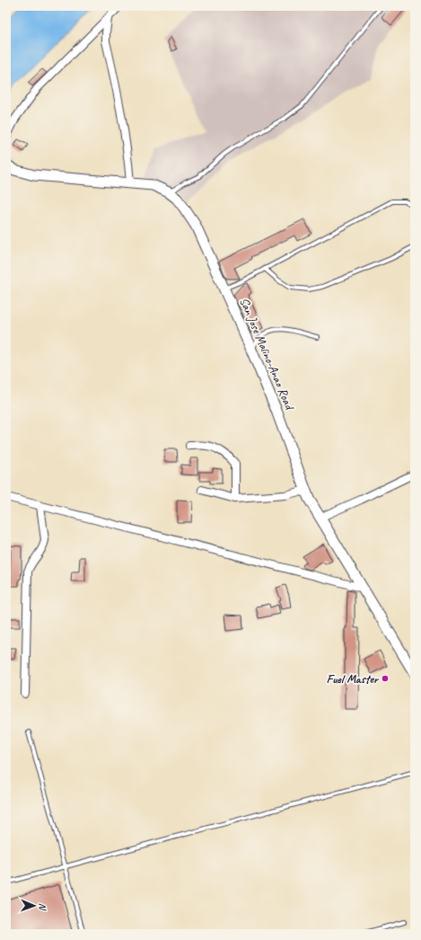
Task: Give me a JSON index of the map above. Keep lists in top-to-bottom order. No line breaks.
{"streets":{"main road":["San Jose Malino-Anao Road"]},"places":["Fuel Master"],"north":"right"}
